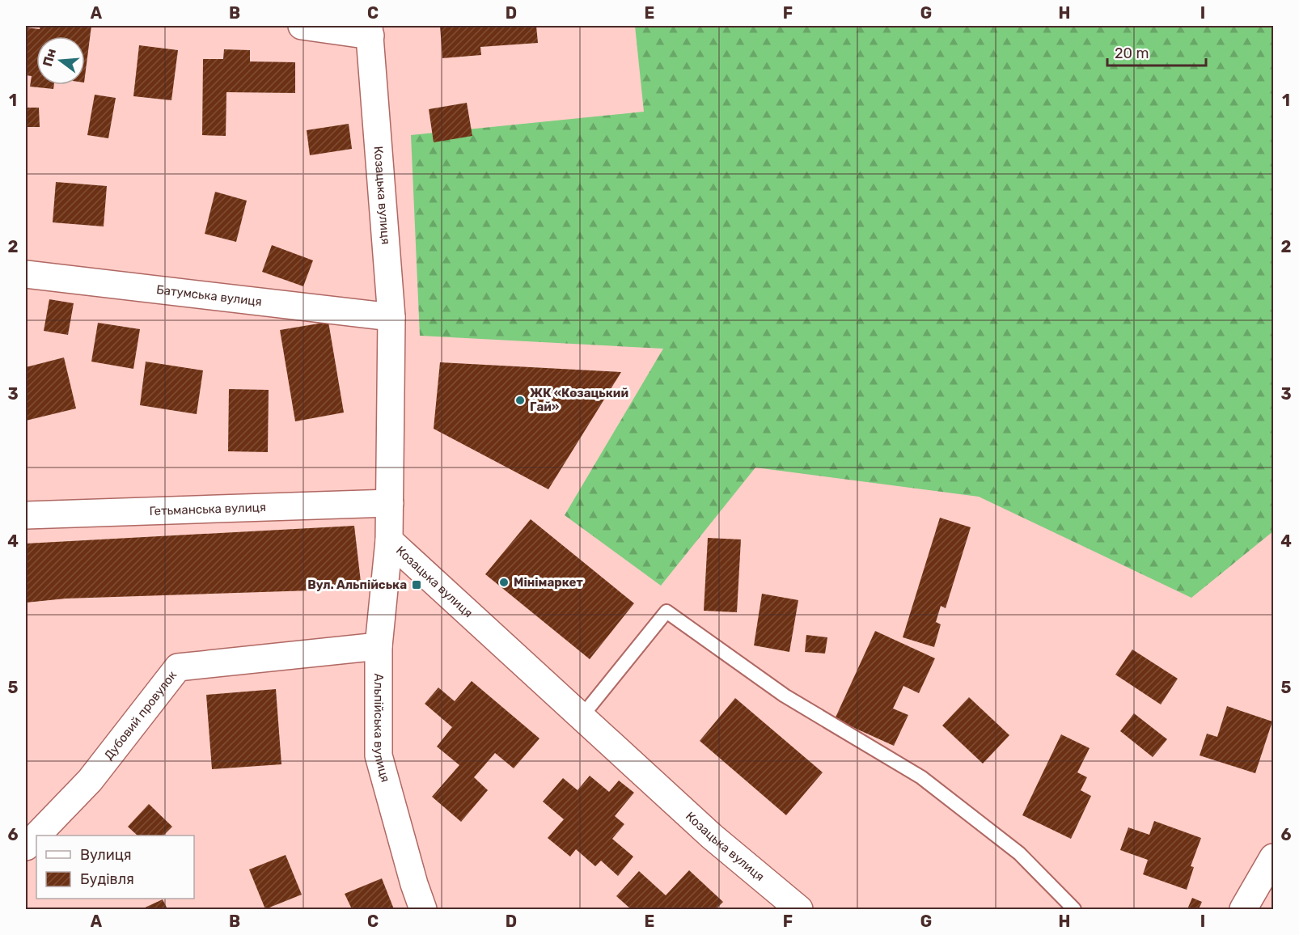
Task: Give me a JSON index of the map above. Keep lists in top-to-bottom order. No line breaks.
{"streets":{"street":["Козацька вулиця","Батумська вулиця","Гетьманська вулиця","Дубовий провулок","Альпійська вулиця"]},"crossings":[["Козацька вулиця","Батумська вулиця"],["Козацька вулиця","Гетьманська вулиця"],["Козацька вулиця","Альпійська вулиця"],["Дубовий провулок","Альпійська вулиця"]],"places":{"other":["ЖК «Козацький Гай»","Мінімаркет"],"transit":["Вул. Альпійська"]},"legend":["Вулиця","Будівля"],"scale_bar":"20 m","north":"left","grid":{"columns":["A","B","C","D","E","F","G","H","I"],"rows":["1","2","3","4","5","6"]}}
